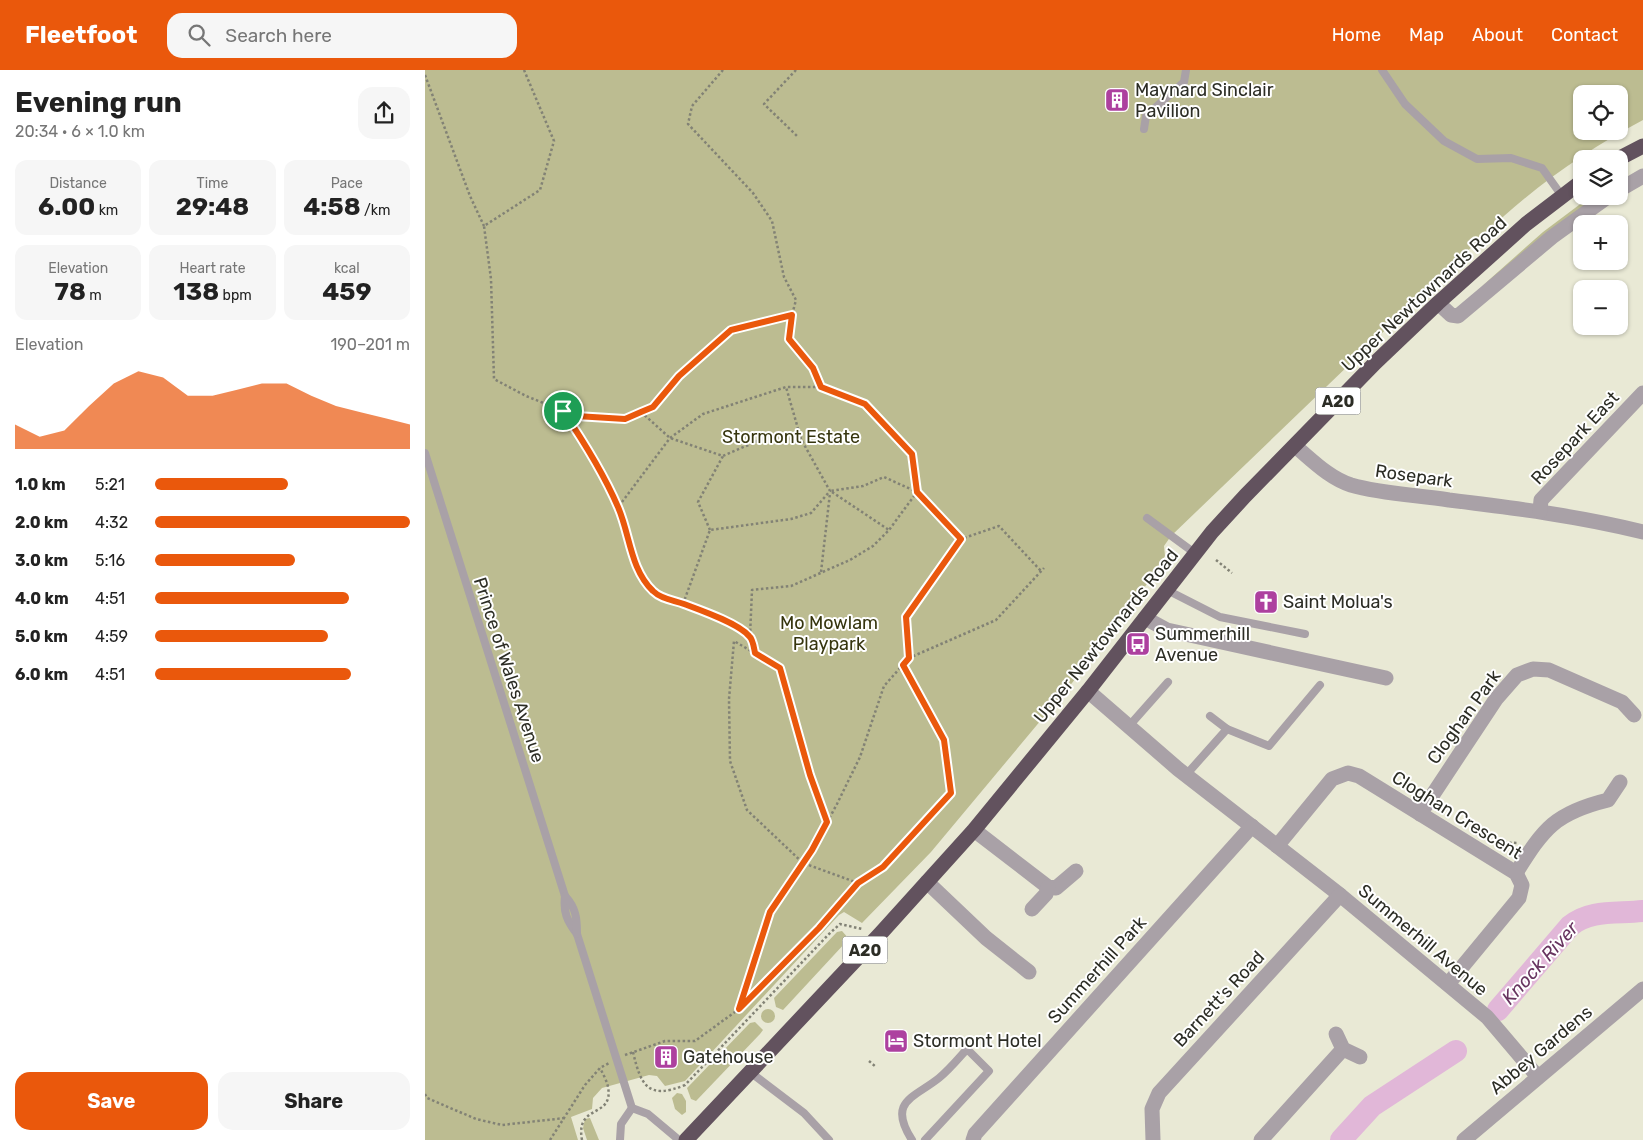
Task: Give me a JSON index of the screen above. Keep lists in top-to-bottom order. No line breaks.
{"streets":{"highway":["Upper Newtownards Road","A20"],"street":["Rosepark East","Rosepark","Cloghan Park","Cloghan Crescent","Summerhill Avenue","Summerhill Park","Barnett's Road","Abbey Gardens"],"lane":["Prince of Wales Avenue"]},"crossings":[["Upper Newtownards Road","Rosepark"],["Upper Newtownards Road","Summerhill Avenue"],["Rosepark East","Rosepark"],["Cloghan Park","Cloghan Crescent"],["Cloghan Crescent","Summerhill Avenue"],["Summerhill Avenue","Summerhill Park"],["Summerhill Avenue","Barnett's Road"],["Summerhill Avenue","Abbey Gardens"]],"water":["Knock River"],"parks":["Stormont Estate","Mo Mowlam Playpark"],"places":{"building":["Maynard Sinclair Pavilion","Gatehouse"],"church":["Saint Molua's"],"bus stop":["Summerhill Avenue"],"hotel":["Stormont Hotel"]},"page":{"header":"Fleetfoot","search":"Search here","nav":["Home","Map","About","Contact"],"heading":["Evening run","20:34 · 6 × 1.0 km"],"map_buttons":["+","−"],"stats":[["Distance","6.00 km"],["Time","29:48"],["Pace","4:58 /km"],["Elevation","78 m"],["Heart rate","138 bpm"],["kcal","459"]],"chart":["Elevation","190–201 m"],"list":[{"name":"1.0 km","note":"5:21"},{"name":"2.0 km","note":"4:32"},{"name":"3.0 km","note":"5:16"},{"name":"4.0 km","note":"4:51"},{"name":"5.0 km","note":"4:59"},{"name":"6.0 km","note":"4:51"}],"buttons":["Save","Share"]}}
